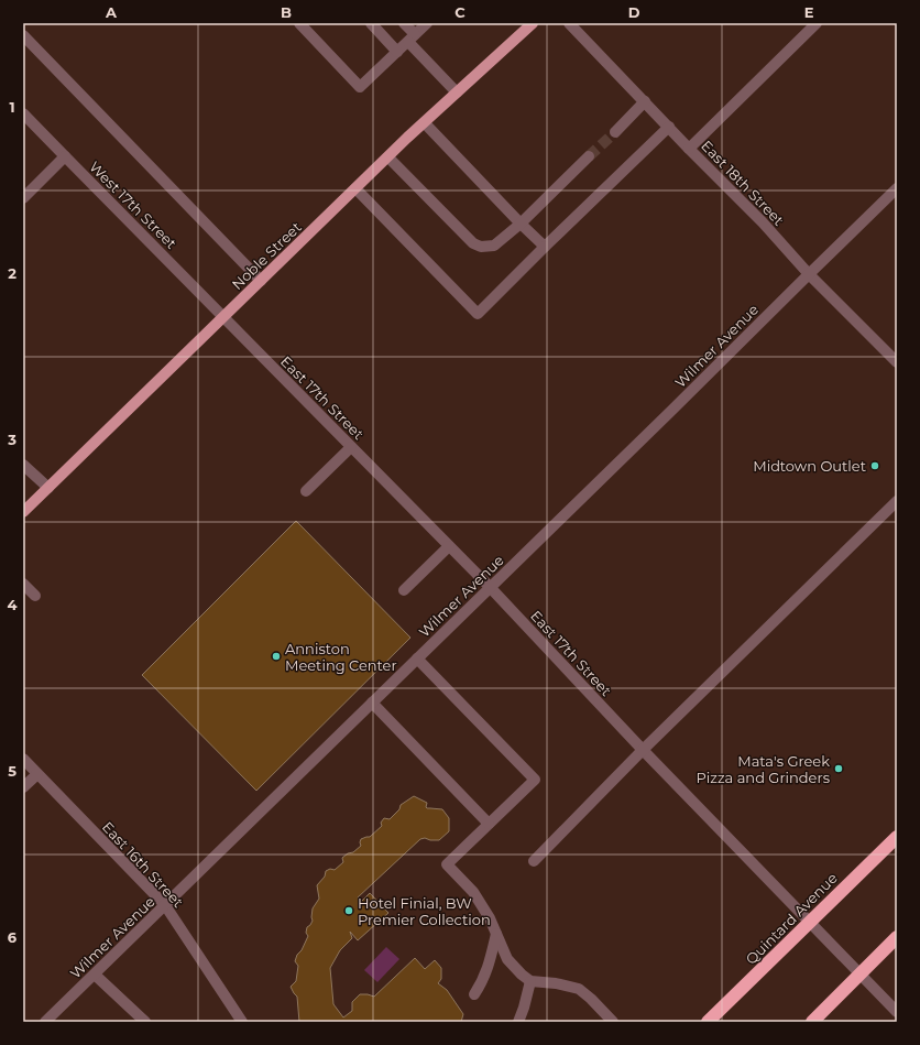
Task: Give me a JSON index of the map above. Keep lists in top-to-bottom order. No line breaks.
{"streets":{"highway":["Quintard Avenue"],"main road":["Noble Street"],"street":["East 18th Street","West 17th Street","Wilmer Avenue","East 17th Street","East 16th Street"]},"crossings":[["East 18th Street","Wilmer Avenue"],["West 17th Street","Noble Street"],["West 17th Street","East 17th Street"],["Noble Street","East 17th Street"],["Wilmer Avenue","East 17th Street"],["Wilmer Avenue","East 16th Street"],["East 17th Street","Quintard Avenue"]],"places":["Midtown Outlet","Anniston Meeting Center","Mata's Greek Pizza and Grinders","Hotel Finial, BW Premier Collection"],"grid":{"columns":["A","B","C","D","E"],"rows":["1","2","3","4","5","6"]}}
